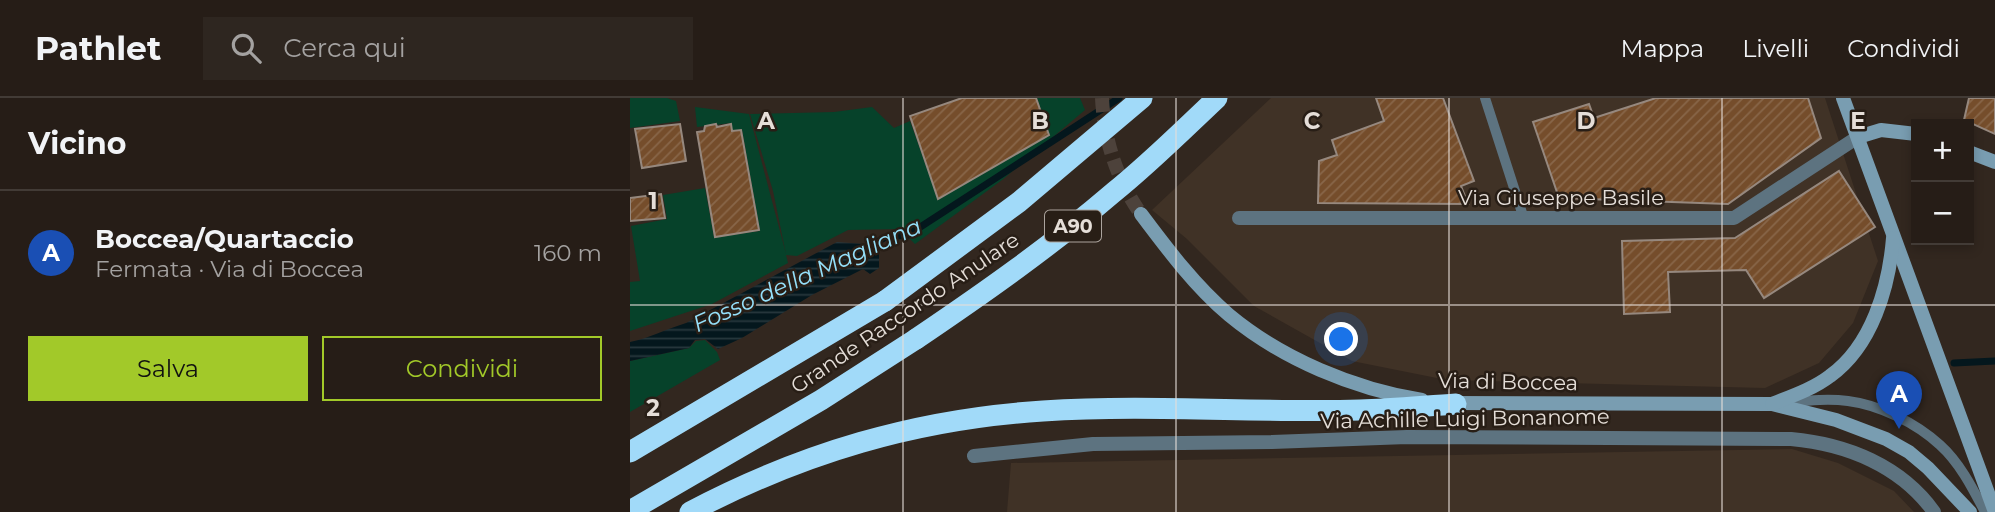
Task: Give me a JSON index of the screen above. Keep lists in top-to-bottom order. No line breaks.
{"streets":{"highway":["A90","Grande Raccordo Anulare"],"main road":["Via di Boccea"],"street":["Via Giuseppe Basile","Via Achille Luigi Bonanome"]},"crossings":[["Via Giuseppe Basile","Via di Boccea"]],"water":["Fosso della Magliana"],"page":{"header":"Pathlet","search":"Cerca qui","nav":["Mappa","Livelli","Condividi"],"heading":"Vicino","map_buttons":["+","−"],"list":[{"mark":"A","name":"Boccea/Quartaccio","note":"Fermata · Via di Boccea","value":"160 m"}],"buttons":["Salva","Condividi"],"pins":"A"},"grid":{"columns":["A","B","C","D","E"],"rows":["1","2"]}}
